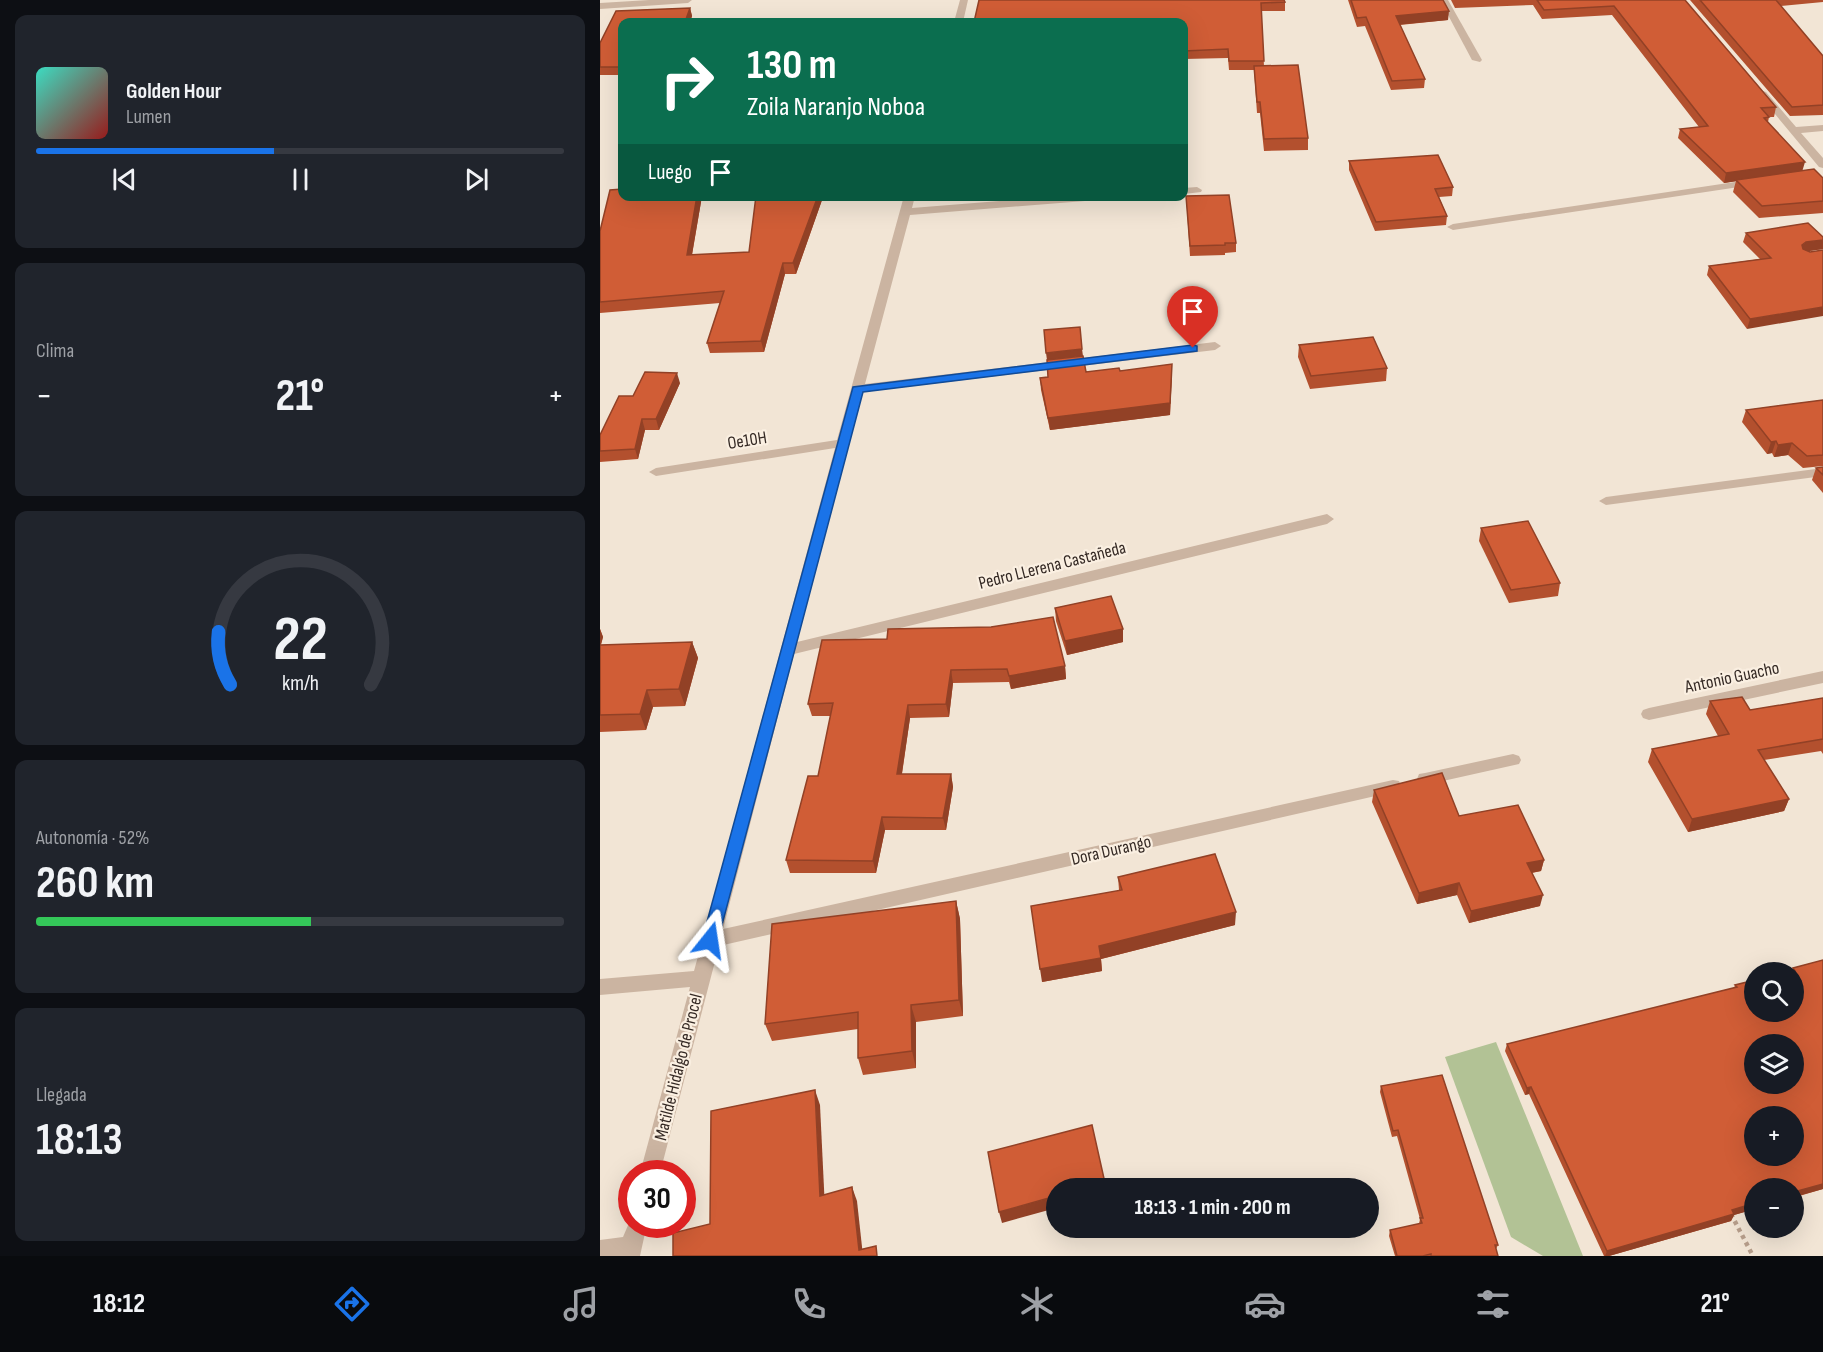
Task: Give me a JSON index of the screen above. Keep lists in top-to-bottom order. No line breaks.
{"streets":{"street":["Oe10H","Pedro LLerena Castañeda","Antonio Guacho","Dora Durango","Matilde Hidalgo de Procel"]},"crossings":[["Oe10H","Matilde Hidalgo de Procel"],["Pedro LLerena Castañeda","Matilde Hidalgo de Procel"],["Dora Durango","Matilde Hidalgo de Procel"]],"page":{"turn":["130 m","Zoila Naranjo Noboa"],"song":["Golden Hour","Lumen"],"then":"Luego","tile":["Clima",["Autonomía · 52%","260 km"],["Llegada","18:13"]],"heat":["−","21°","+"],"map_buttons":["+","−"],"limit":"30","trip":"18:13 · 1 min · 200 m","tabs":["18:12","21°"],"gauge":["22","km/h"]}}
